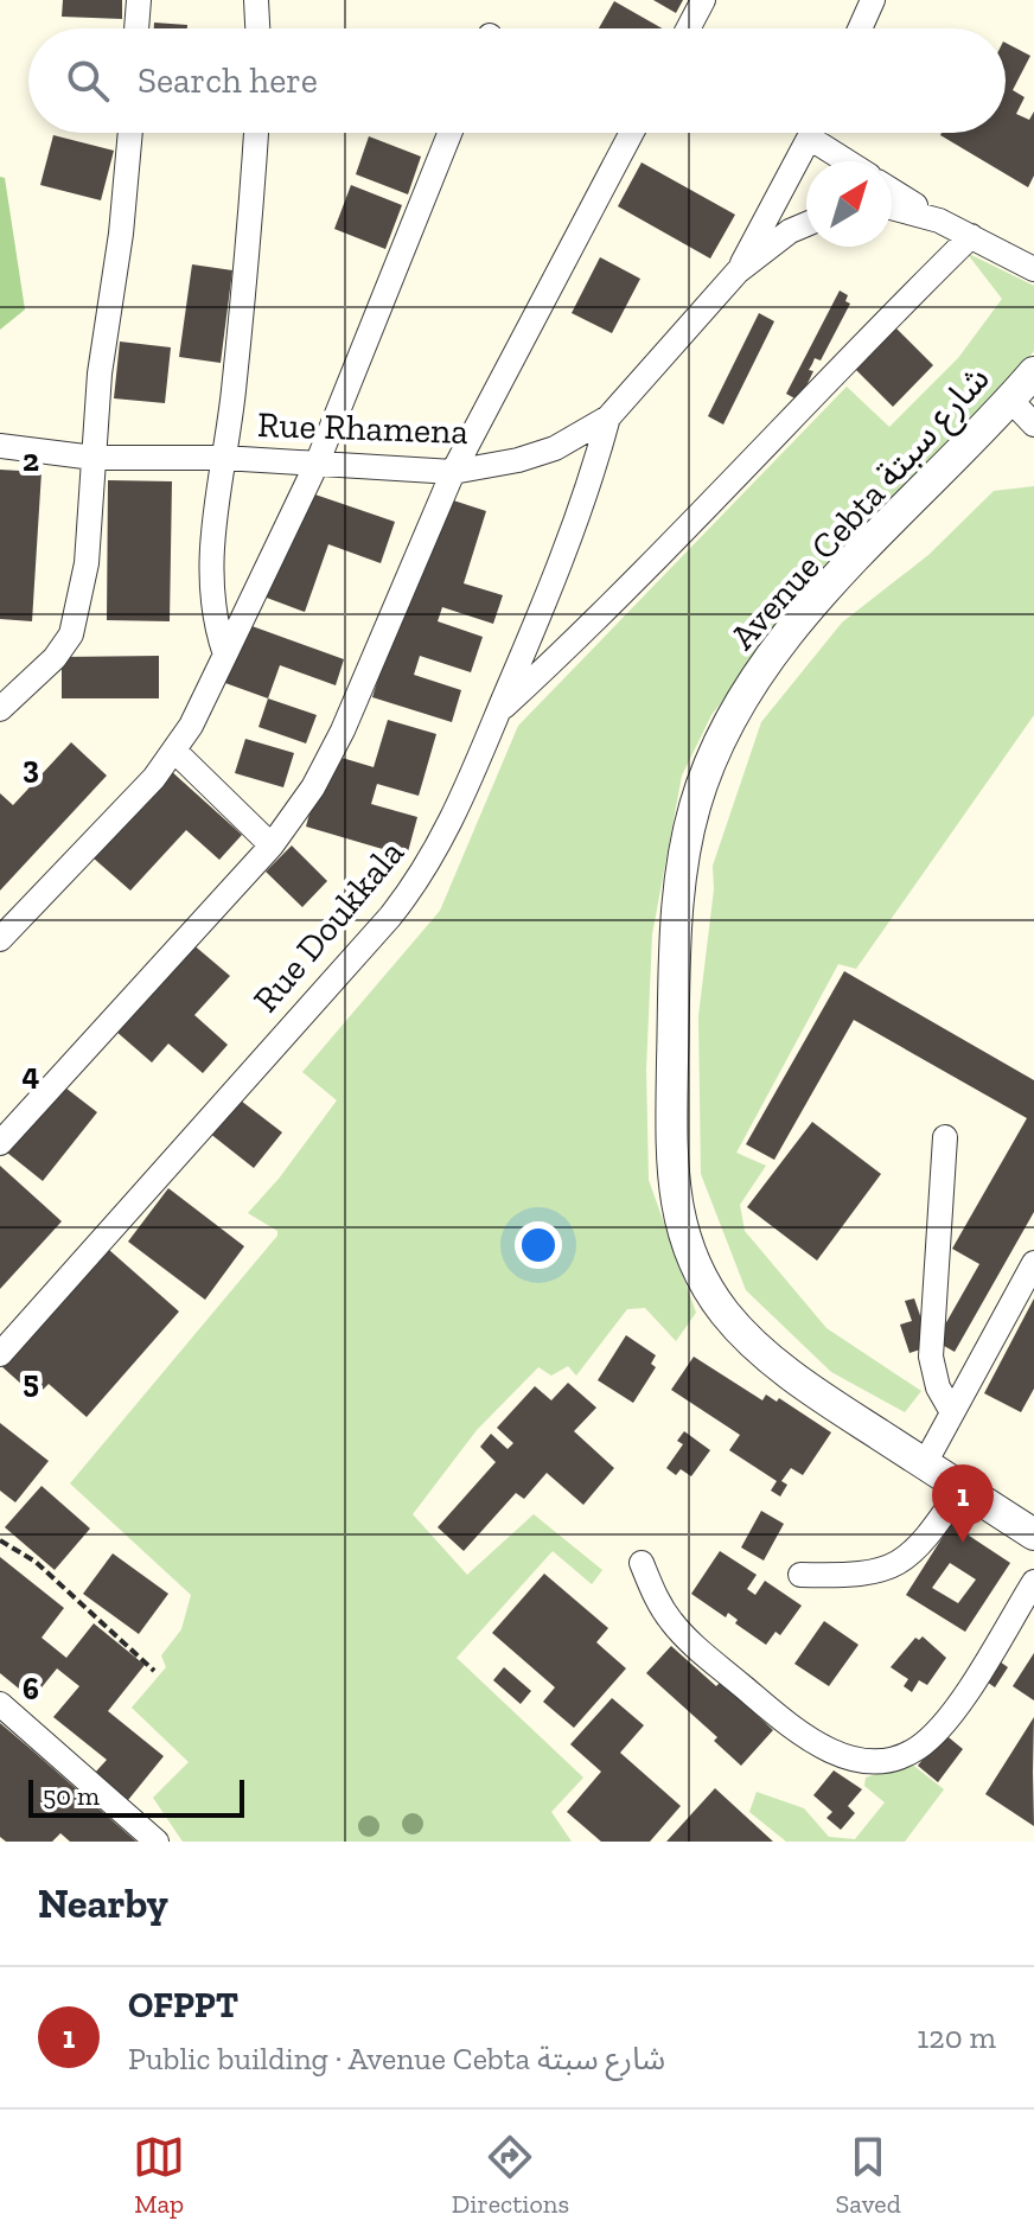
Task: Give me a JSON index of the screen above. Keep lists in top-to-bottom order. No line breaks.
{"streets":{"street":["Rue Rhamena","Avenue Cebta شارع سبتة","Rue Doukkala"]},"crossings":[["Rue Rhamena","Rue Doukkala"]],"scale_bar":"50 m","north":"top right","page":{"search":"Search here","pins":"1","scale":"50 m","heading":"Nearby","list":[{"mark":"1","name":"OFPPT","note":"Public building · Avenue Cebta شارع سبتة","value":"120 m"}],"nav":["Map","Directions","Saved"]},"grid":{"rows":["2","3","4","5","6"]}}
